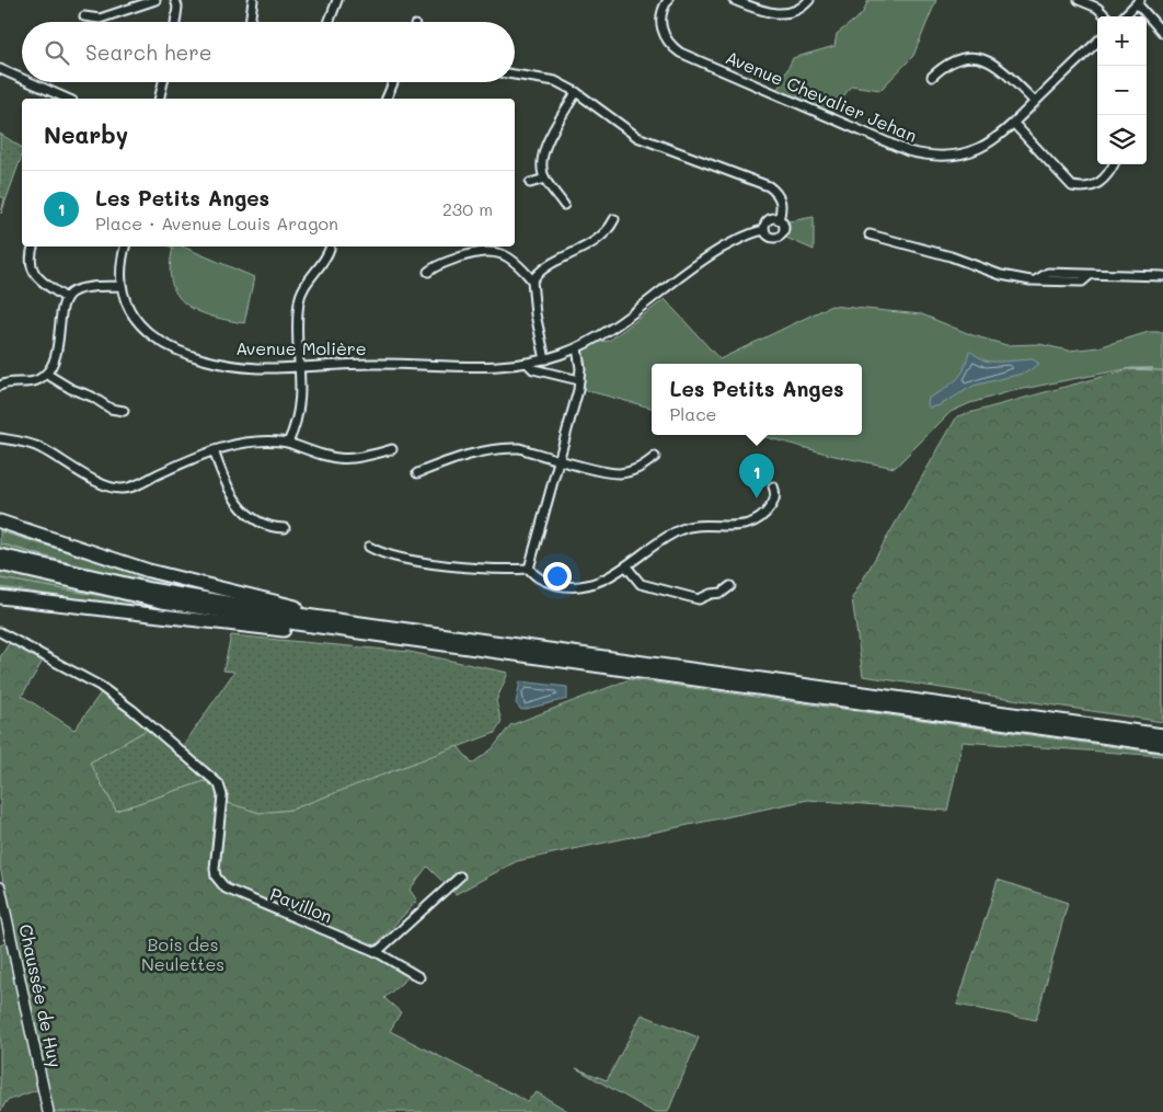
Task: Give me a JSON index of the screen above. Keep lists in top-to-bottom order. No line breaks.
{"streets":{"main road":["Chaussée de Huy"],"street":["Avenue Chevalier Jehan","Avenue Molière","Pavillon"]},"parks":["Bois des Neulettes"],"page":{"map_buttons":["+","−"],"search":"Search here","heading":"Nearby","list":[{"mark":"1","name":"Les Petits Anges","note":"Place · Avenue Louis Aragon","value":"230 m"}],"popup":["Les Petits Anges","Place"],"pins":"1"}}
